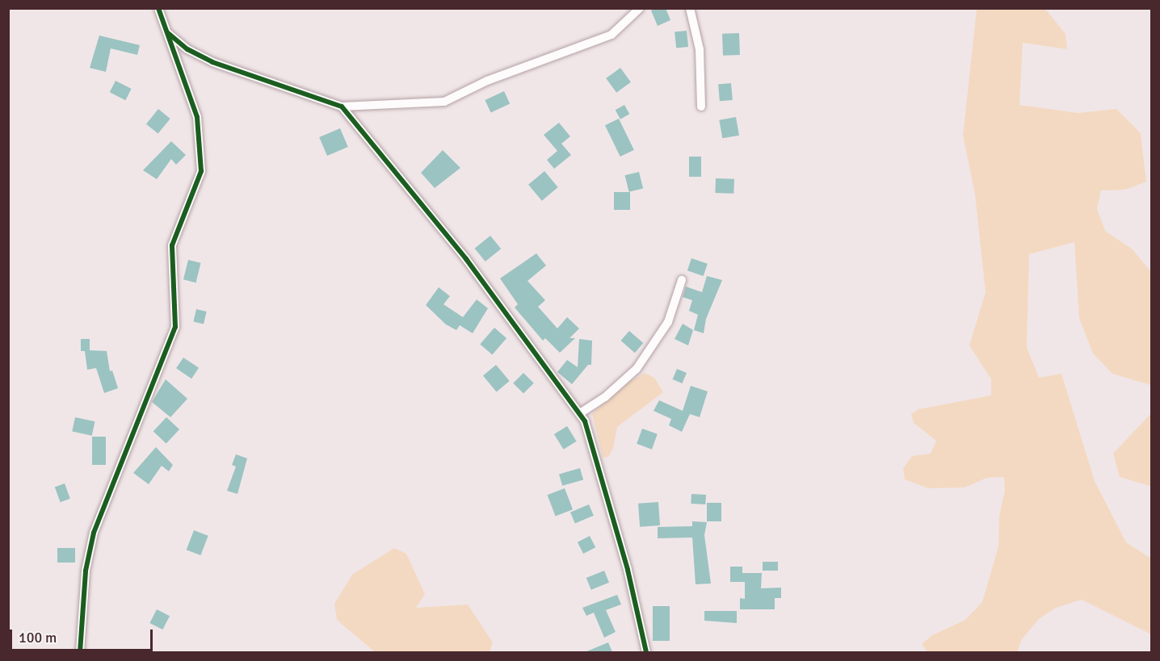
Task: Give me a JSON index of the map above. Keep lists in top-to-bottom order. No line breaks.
{"scale_bar":"100 m"}
